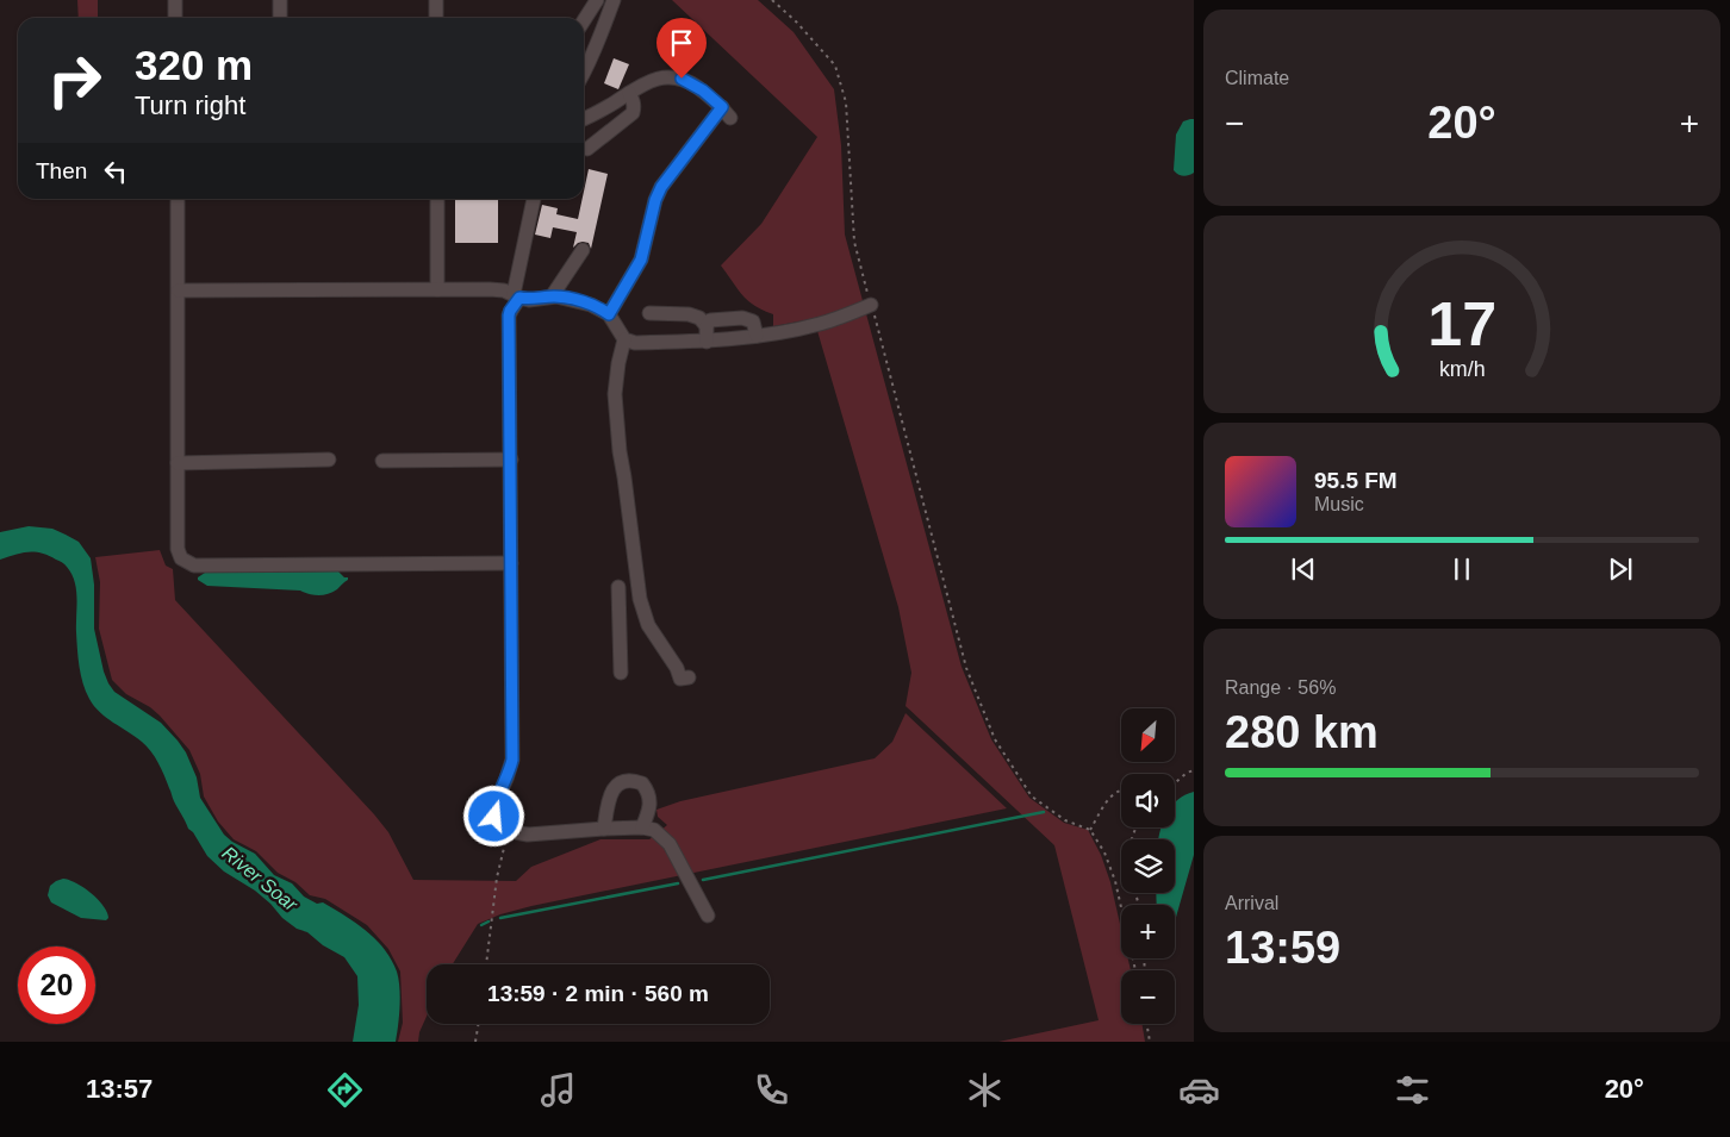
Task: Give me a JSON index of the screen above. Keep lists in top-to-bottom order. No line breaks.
{"water":["River Soar"],"north":"bottom left","page":{"tile":["Climate",["Range · 56%","280 km"],["Arrival","13:59"]],"turn":["320 m","Turn right"],"heat":["−","20°","+"],"then":"Then","song":["95.5 FM","Music"],"map_buttons":["+","−"],"limit":"20","trip":"13:59 · 2 min · 560 m","tabs":["13:57","20°"],"gauge":["17","km/h"]}}
